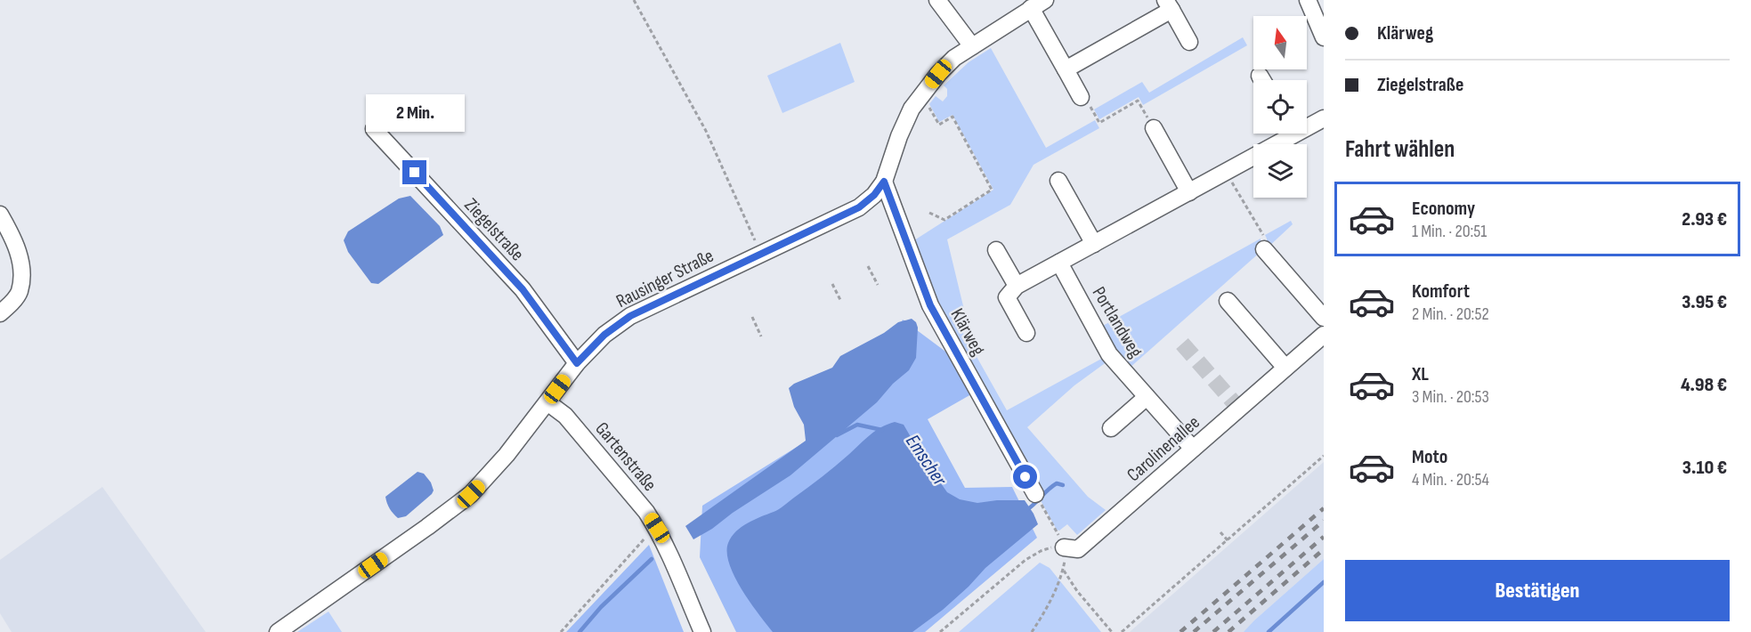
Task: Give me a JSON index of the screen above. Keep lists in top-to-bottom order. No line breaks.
{"streets":{"street":["Ziegelstraße","Rausinger Straße","Portlandweg","Klärweg","Carolinenallee","Gartenstraße"]},"crossings":[["Ziegelstraße","Rausinger Straße"],["Rausinger Straße","Klärweg"],["Rausinger Straße","Gartenstraße"],["Portlandweg","Carolinenallee"]],"water":["Emscher"],"north":"top","page":{"banner":["Klärweg","Ziegelstraße"],"bubble":"2 Min.","heading":"Fahrt wählen","list":[{"name":"Economy","note":"1 Min. · 20:51","value":"2.93 €"},{"name":"Komfort","note":"2 Min. · 20:52","value":"3.95 €"},{"name":"XL","note":"3 Min. · 20:53","value":"4.98 €"},{"name":"Moto","note":"4 Min. · 20:54","value":"3.10 €"}],"buttons":"Bestätigen"}}
